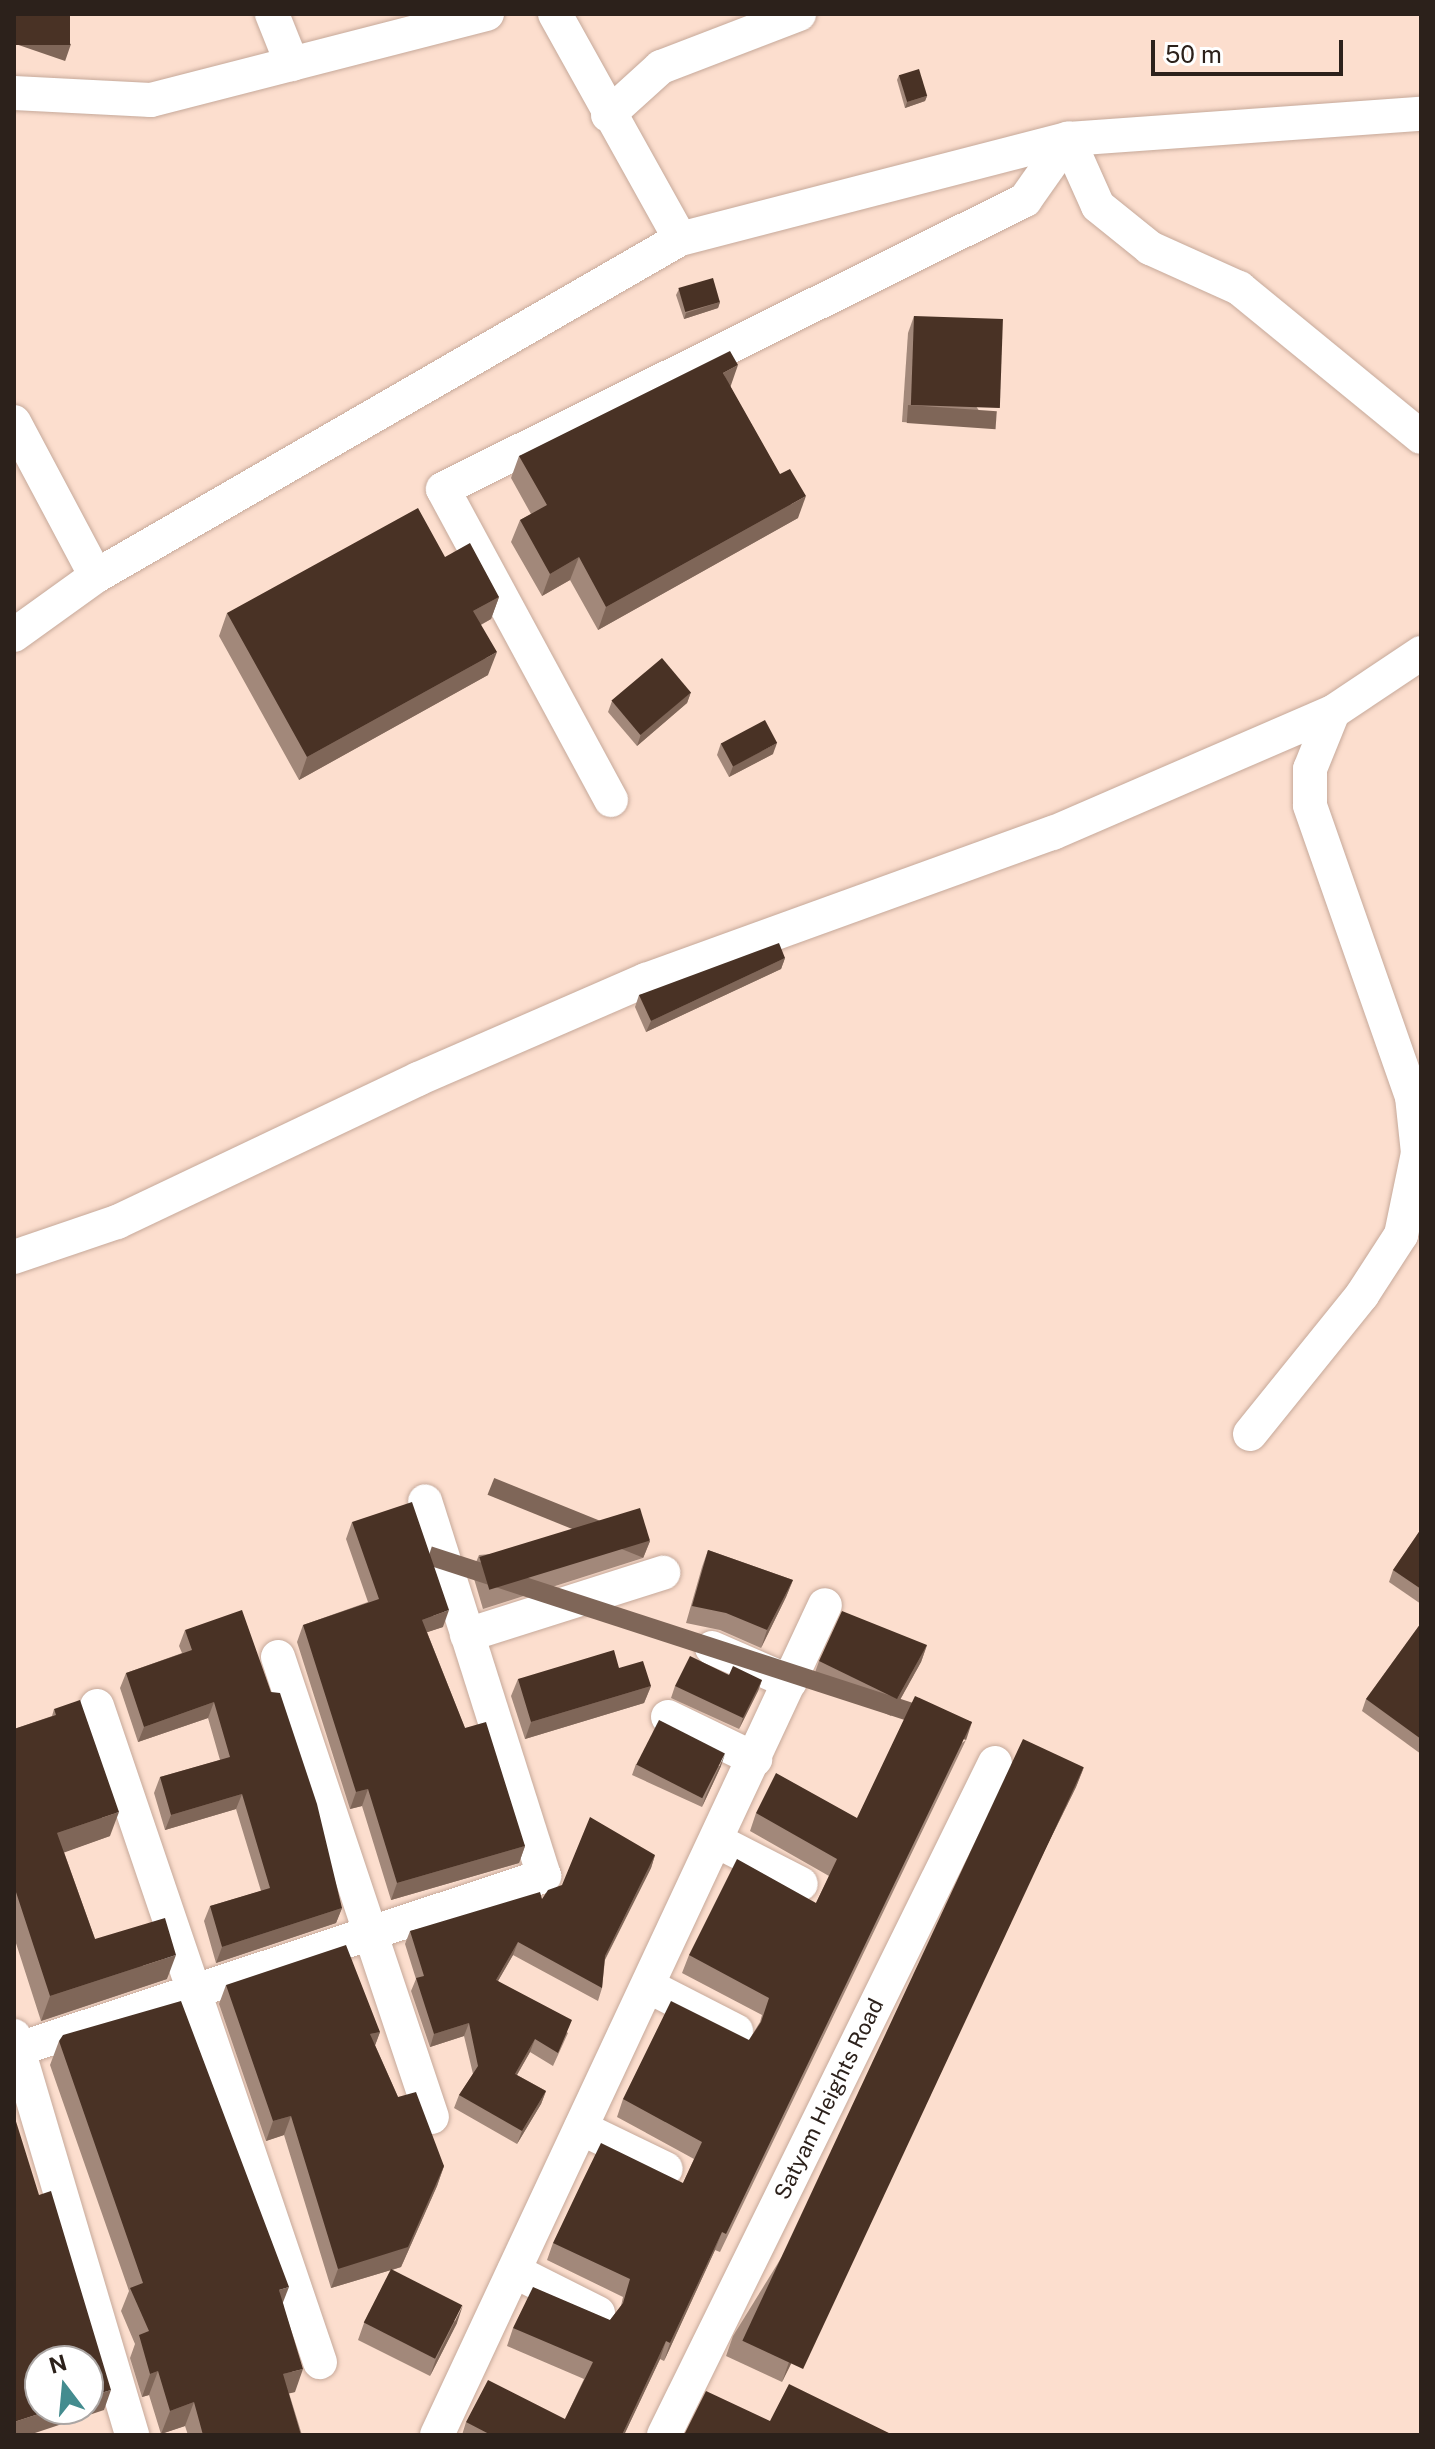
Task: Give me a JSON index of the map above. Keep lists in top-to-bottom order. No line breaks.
{"streets":{"street":["Satyam Heights Road"]},"scale_bar":"50 m","north":"top"}
